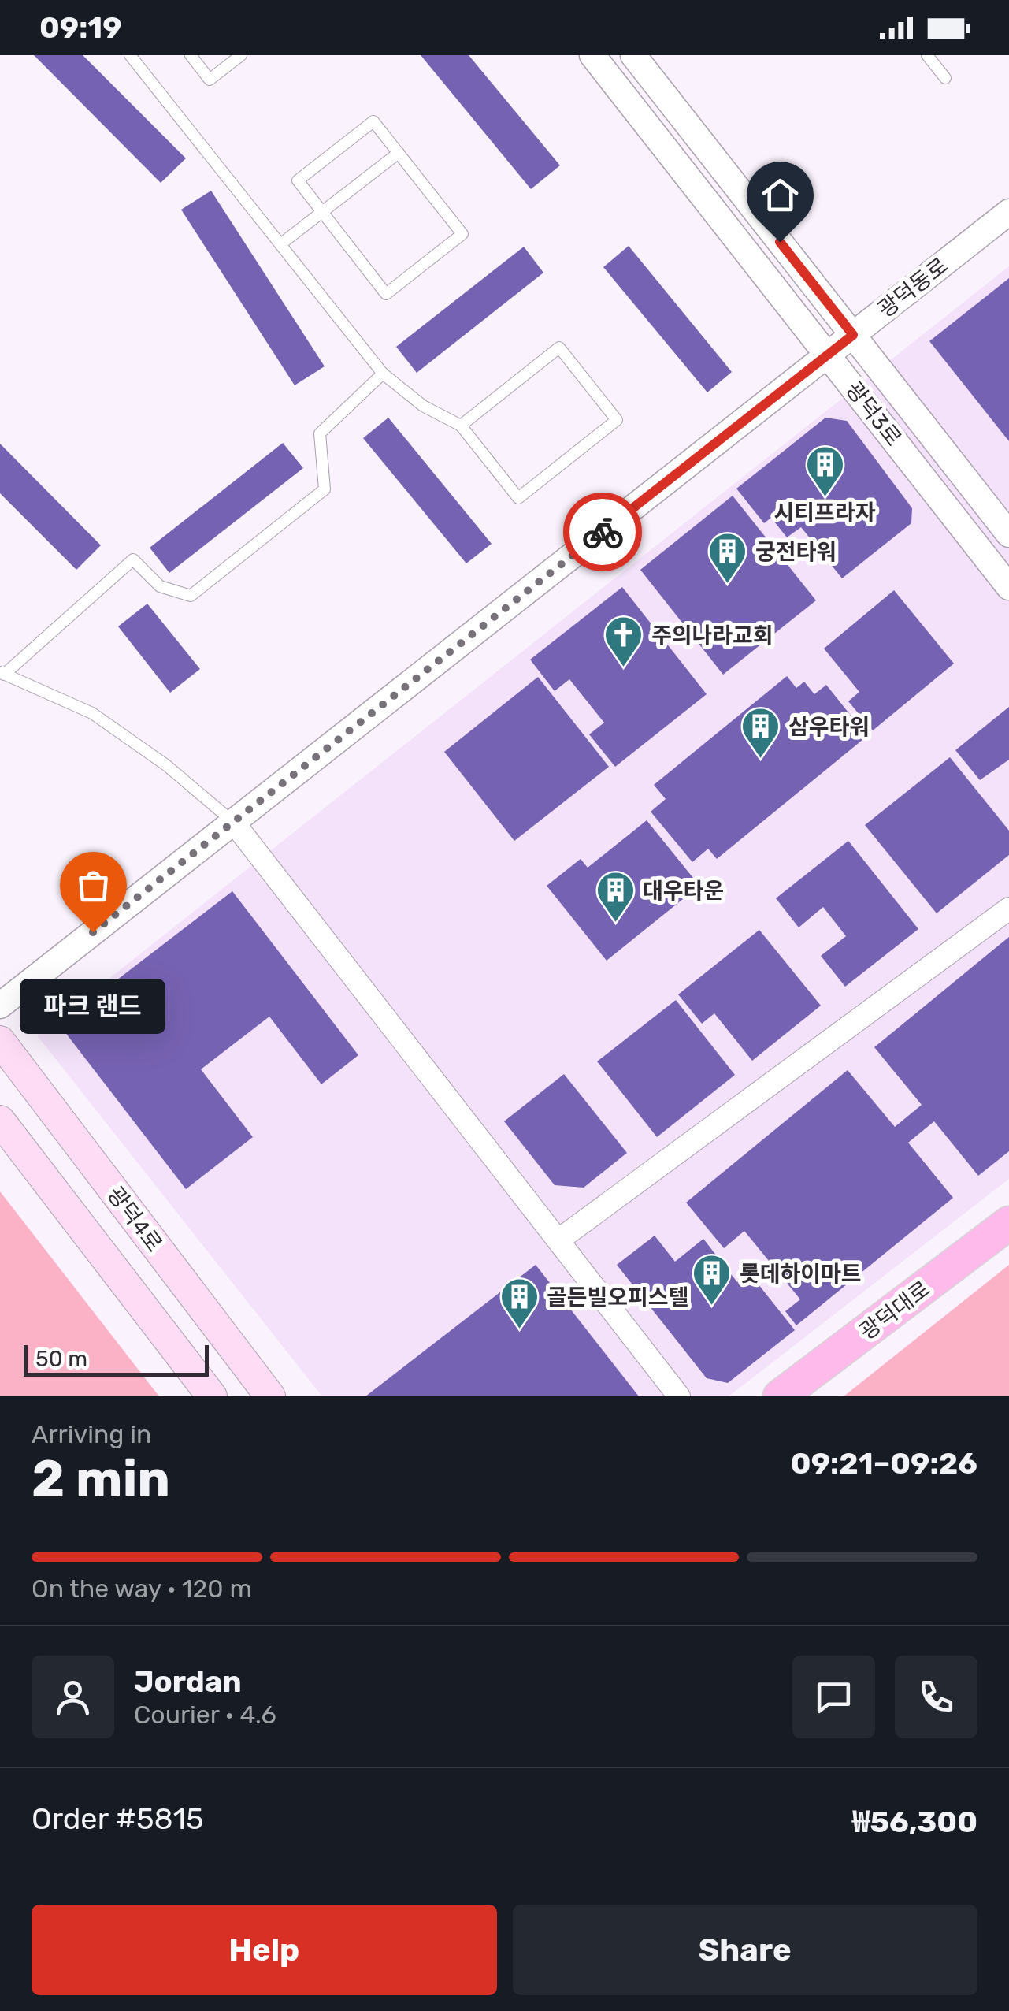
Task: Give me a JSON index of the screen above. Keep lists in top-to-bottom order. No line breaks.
{"streets":{"main road":["광덕4로","광덕대로"],"street":["광덕동로","광덕3로"]},"crossings":[["광덕동로","광덕3로"]],"places":{"building":["시티프라자","궁전타워","삼우타워","대우타운","롯데하이마트","골든빌오피스텔"],"church":["주의나라교회"],"other":["파크 랜드"]},"scale_bar":"50 m","page":{"status":"09:19","bubble":"파크 랜드","scale":"50 m","heading":["2 min","Arriving in","09:21–09:26"],"panel":["Jordan","Courier · 4.6","Order #5815","₩56,300"],"bar":"On the way · 120 m","buttons":["Help","Share"]}}
